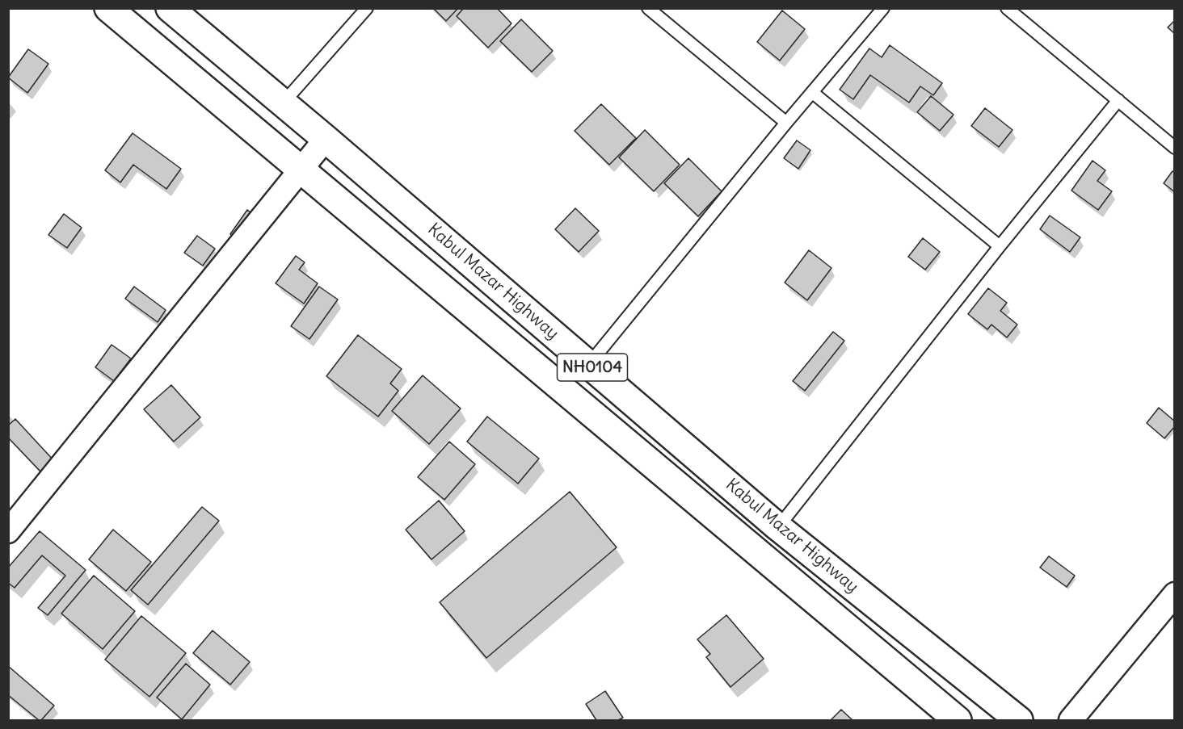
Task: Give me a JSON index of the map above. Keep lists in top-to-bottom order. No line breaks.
{"streets":{"highway":["Kabul Mazar Highway","NH0104"]}}
